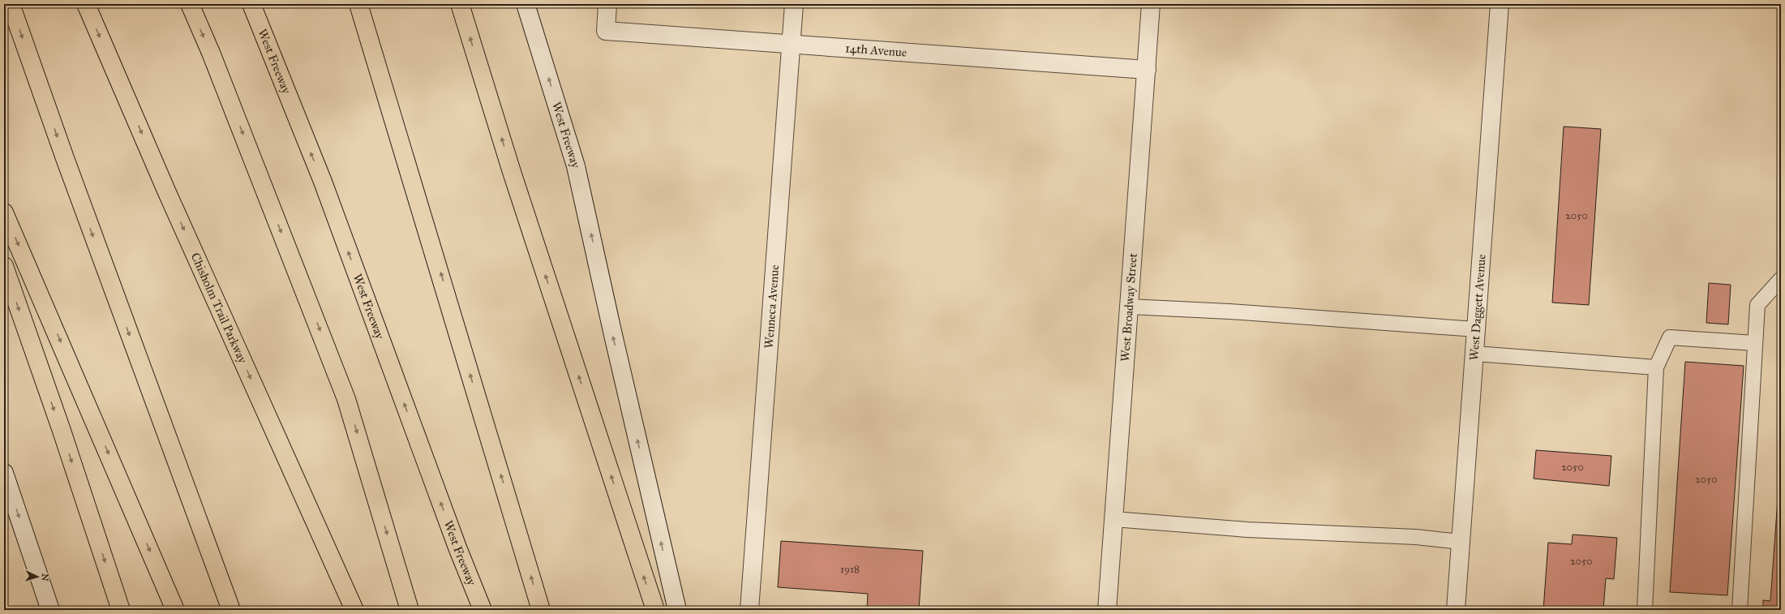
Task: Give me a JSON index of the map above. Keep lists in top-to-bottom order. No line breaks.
{"streets":{"highway":["West Freeway","Chisholm Trail Parkway"],"street":["14th Avenue","Wenneca Avenue","West Broadway Street","West Daggett Avenue"]},"crossings":[["14th Avenue","Wenneca Avenue"],["14th Avenue","West Broadway Street"]],"house_numbers":["2050","2050","2050","2050","1918"],"north":"right"}
